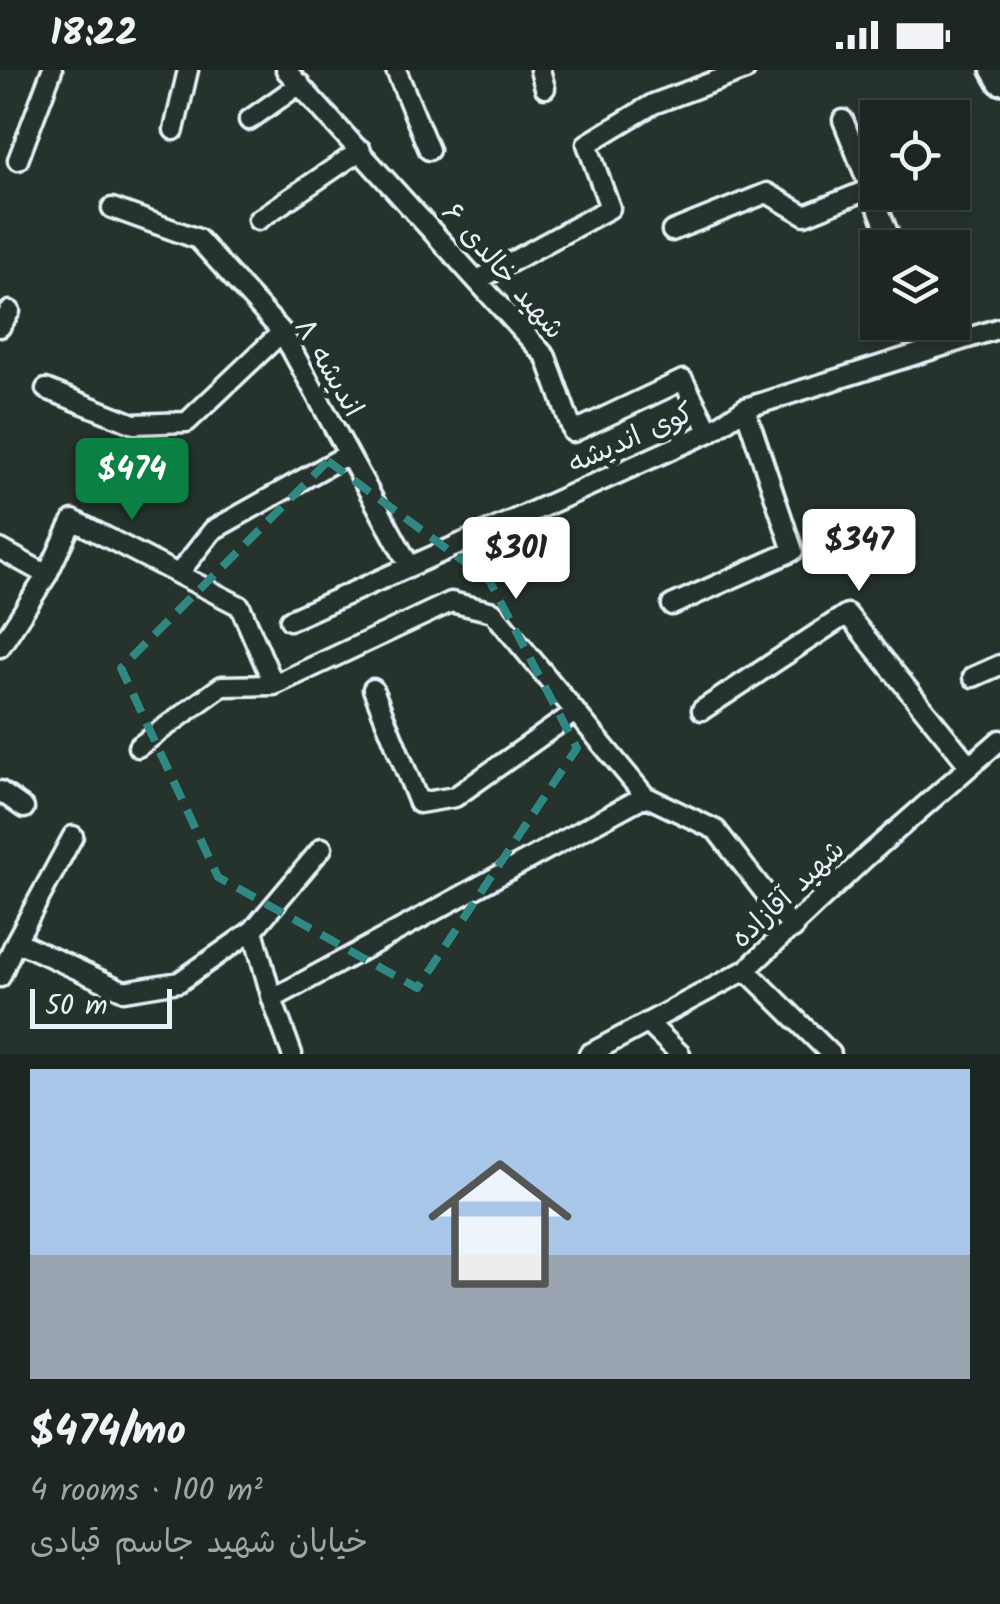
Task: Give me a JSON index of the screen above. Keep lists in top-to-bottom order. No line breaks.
{"streets":{"street":["شهید خالدی ۶","اندیشه ۸","کوی اندیشه","شهید آقازاده"]},"crossings":[["شهید خالدی ۶","کوی اندیشه"],["اندیشه ۸","کوی اندیشه"]],"scale_bar":"50 m","page":{"status":"18:22","price":["$474","$347","$301"],"scale":"50 m","list":[{"name":"$474/mo","note":"4 rooms · 100 m² · خیابان شهید جاسم قبادی"}]}}
